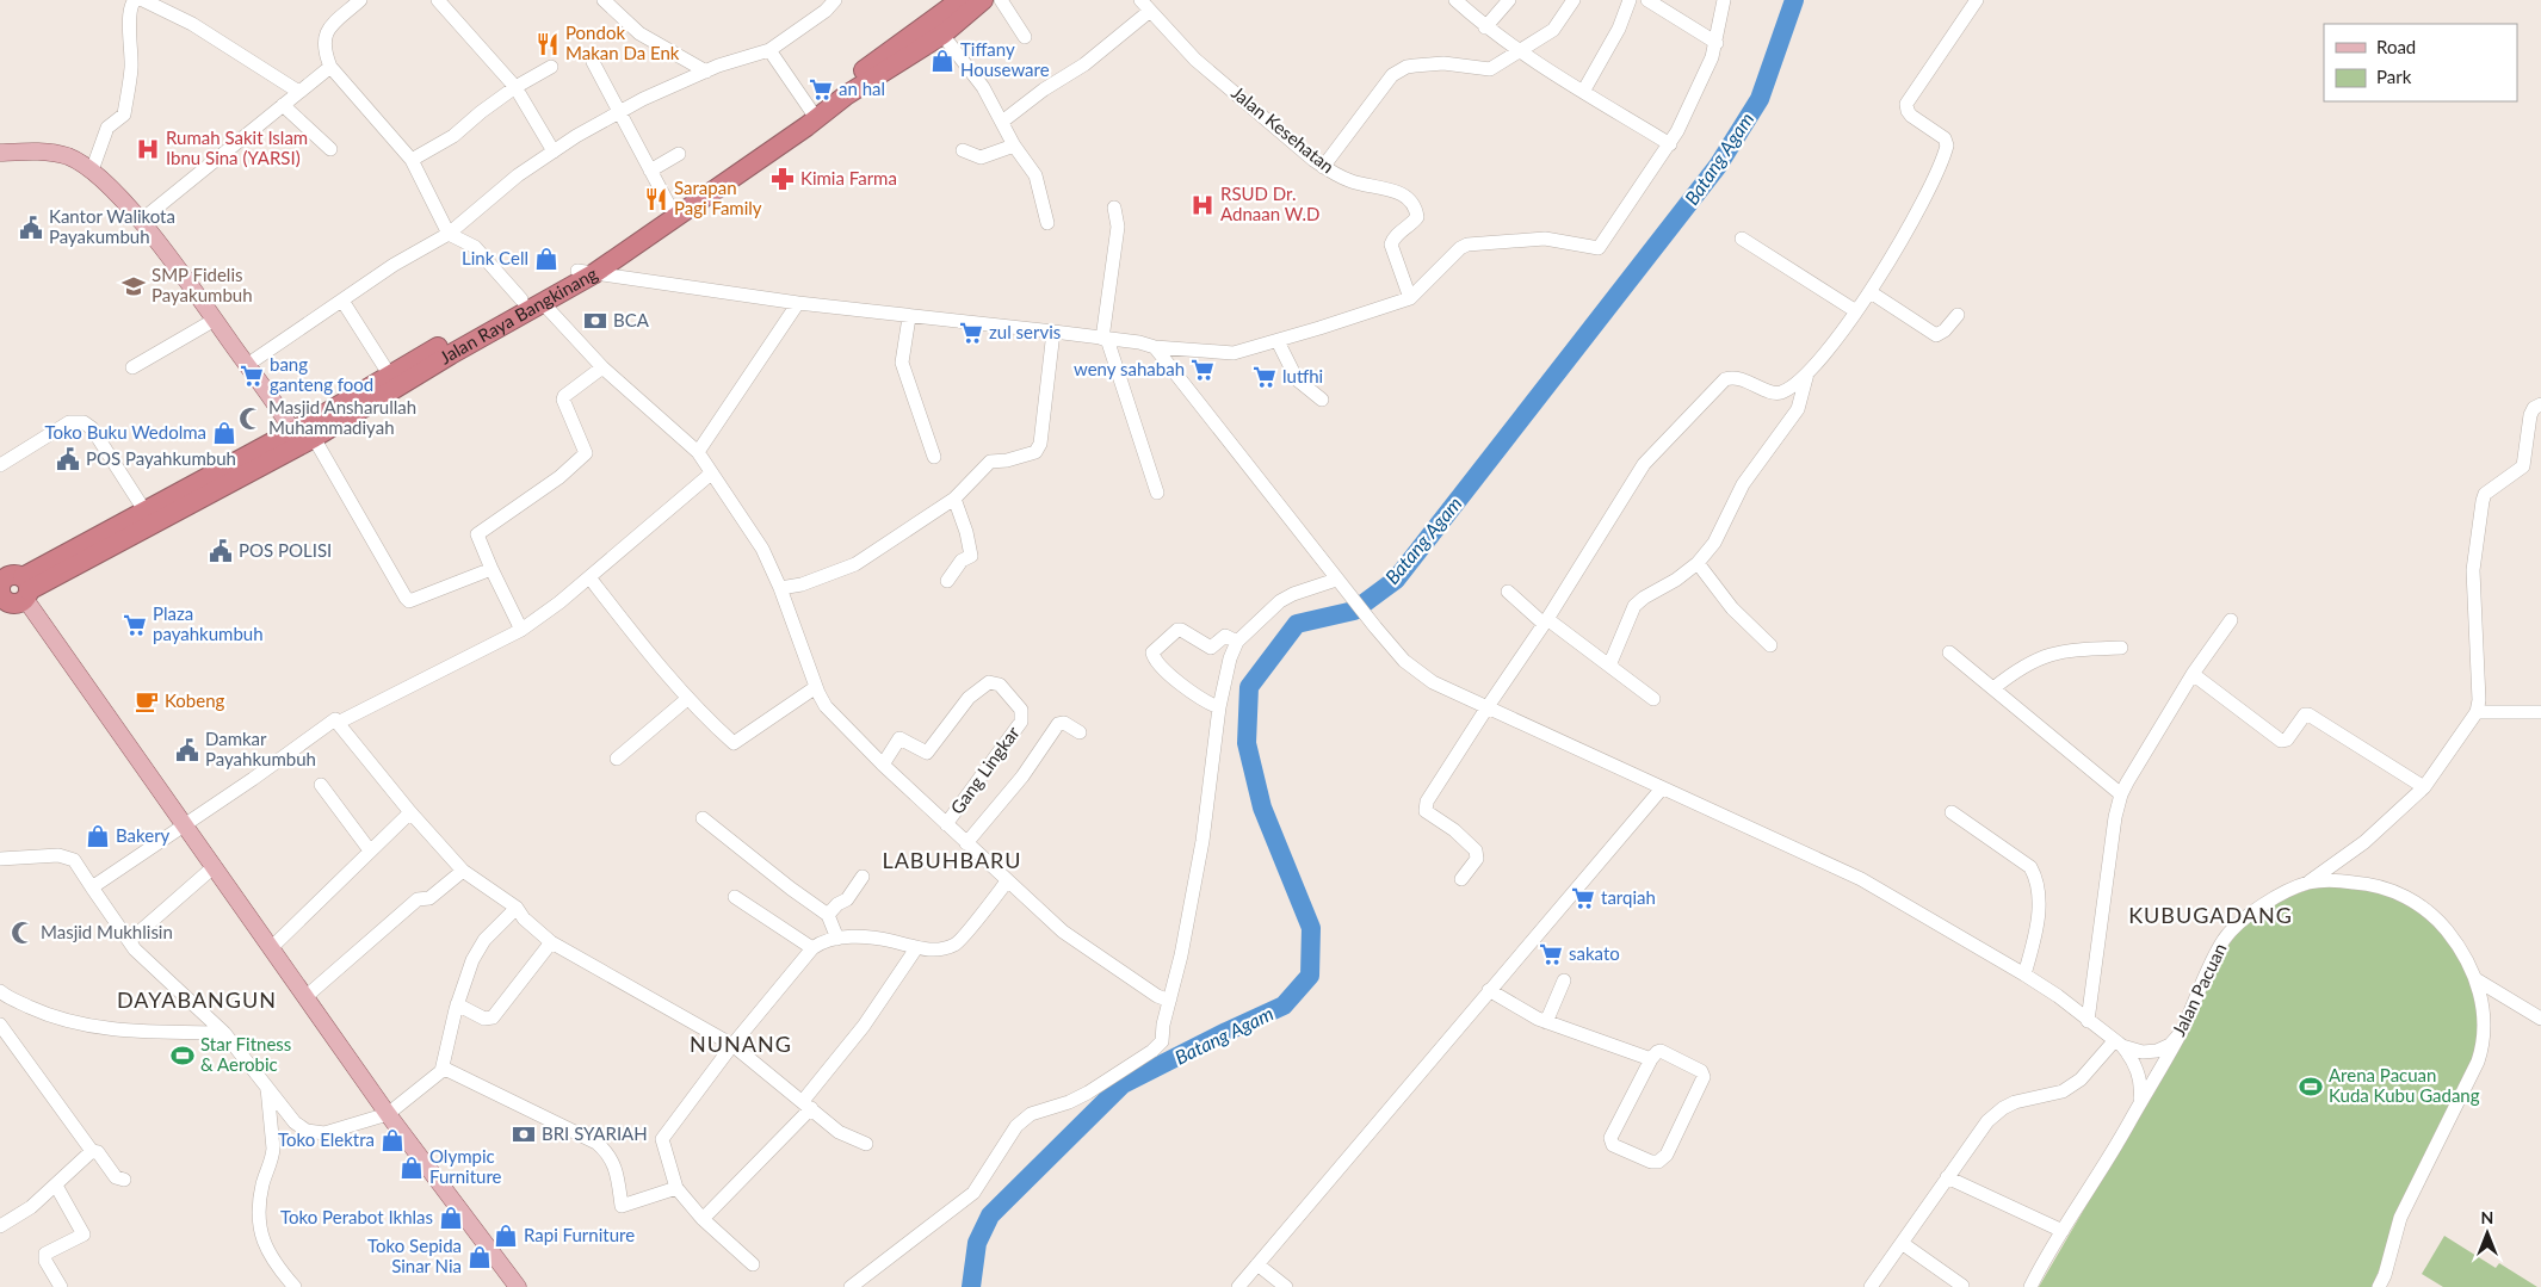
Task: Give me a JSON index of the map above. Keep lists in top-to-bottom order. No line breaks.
{"streets":{"highway":["Jalan Raya Bangkinang"],"street":["Jalan Kesehatan","Gang Lingkar","Jalan Pacuan"]},"districts":["LABUHBARU","KUBUGADANG","DAYABANGUN","NUNANG"],"water":["Batang Agam"],"places":{"restaurant":["Pondok Makan Da Enk","Sarapan Pagi Family"],"shop":["Tiffany Houseware","Link Cell","Toko Buku Wedolma","Bakery","Toko Elektra","Olympic Furniture","Toko Perabot Ikhlas","Rapi Furniture","Toko Sepida Sinar Nia"],"supermarket":["an hal","zul servis","weny sahabah","bang ganteng food","lutfhi","Plaza payahkumbuh","tarqiah","sakato"],"hospital":["Rumah Sakit Islam Ibnu Sina (YARSI)","RSUD Dr. Adnaan W.D"],"pharmacy":["Kimia Farma"],"public building":["Kantor Walikota Payakumbuh","POS Payahkumbuh","POS POLISI","Damkar Payahkumbuh"],"school or university":["SMP Fidelis Payakumbuh"],"bank":["BCA","BRI SYARIAH"],"mosque":["Masjid Ansharullah Muhammadiyah","Masjid Mukhlisin"],"cafe":["Kobeng"],"sports":["Star Fitness & Aerobic","Arena Pacuan Kuda Kubu Gadang"]},"legend":["Road","Park"],"north":"top"}
